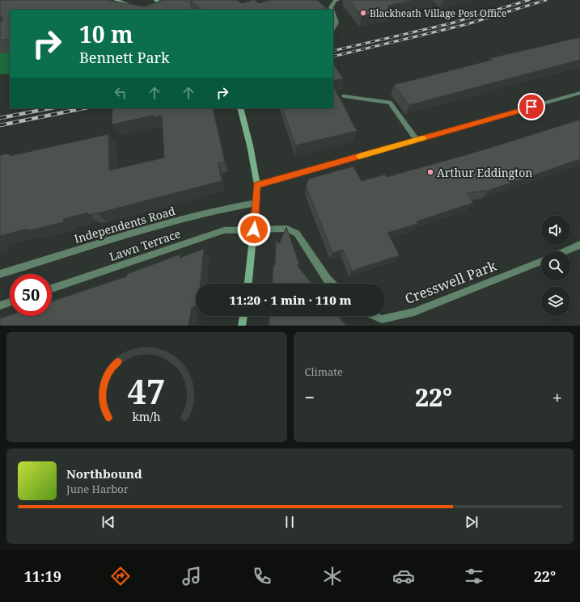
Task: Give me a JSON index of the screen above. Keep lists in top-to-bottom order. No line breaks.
{"streets":{"street":["Independents Road","Lawn Terrace","Cresswell Park"]},"places":["Blackheath Village Post Office","Arthur Eddington"],"page":{"turn":["10 m","Bennett Park"],"limit":"50","trip":"11:20 · 1 min · 110 m","tile":"Climate","heat":["−","22°","+"],"song":["Northbound","June Harbor"],"tabs":["11:19","22°"],"gauge":["47","km/h"]}}
